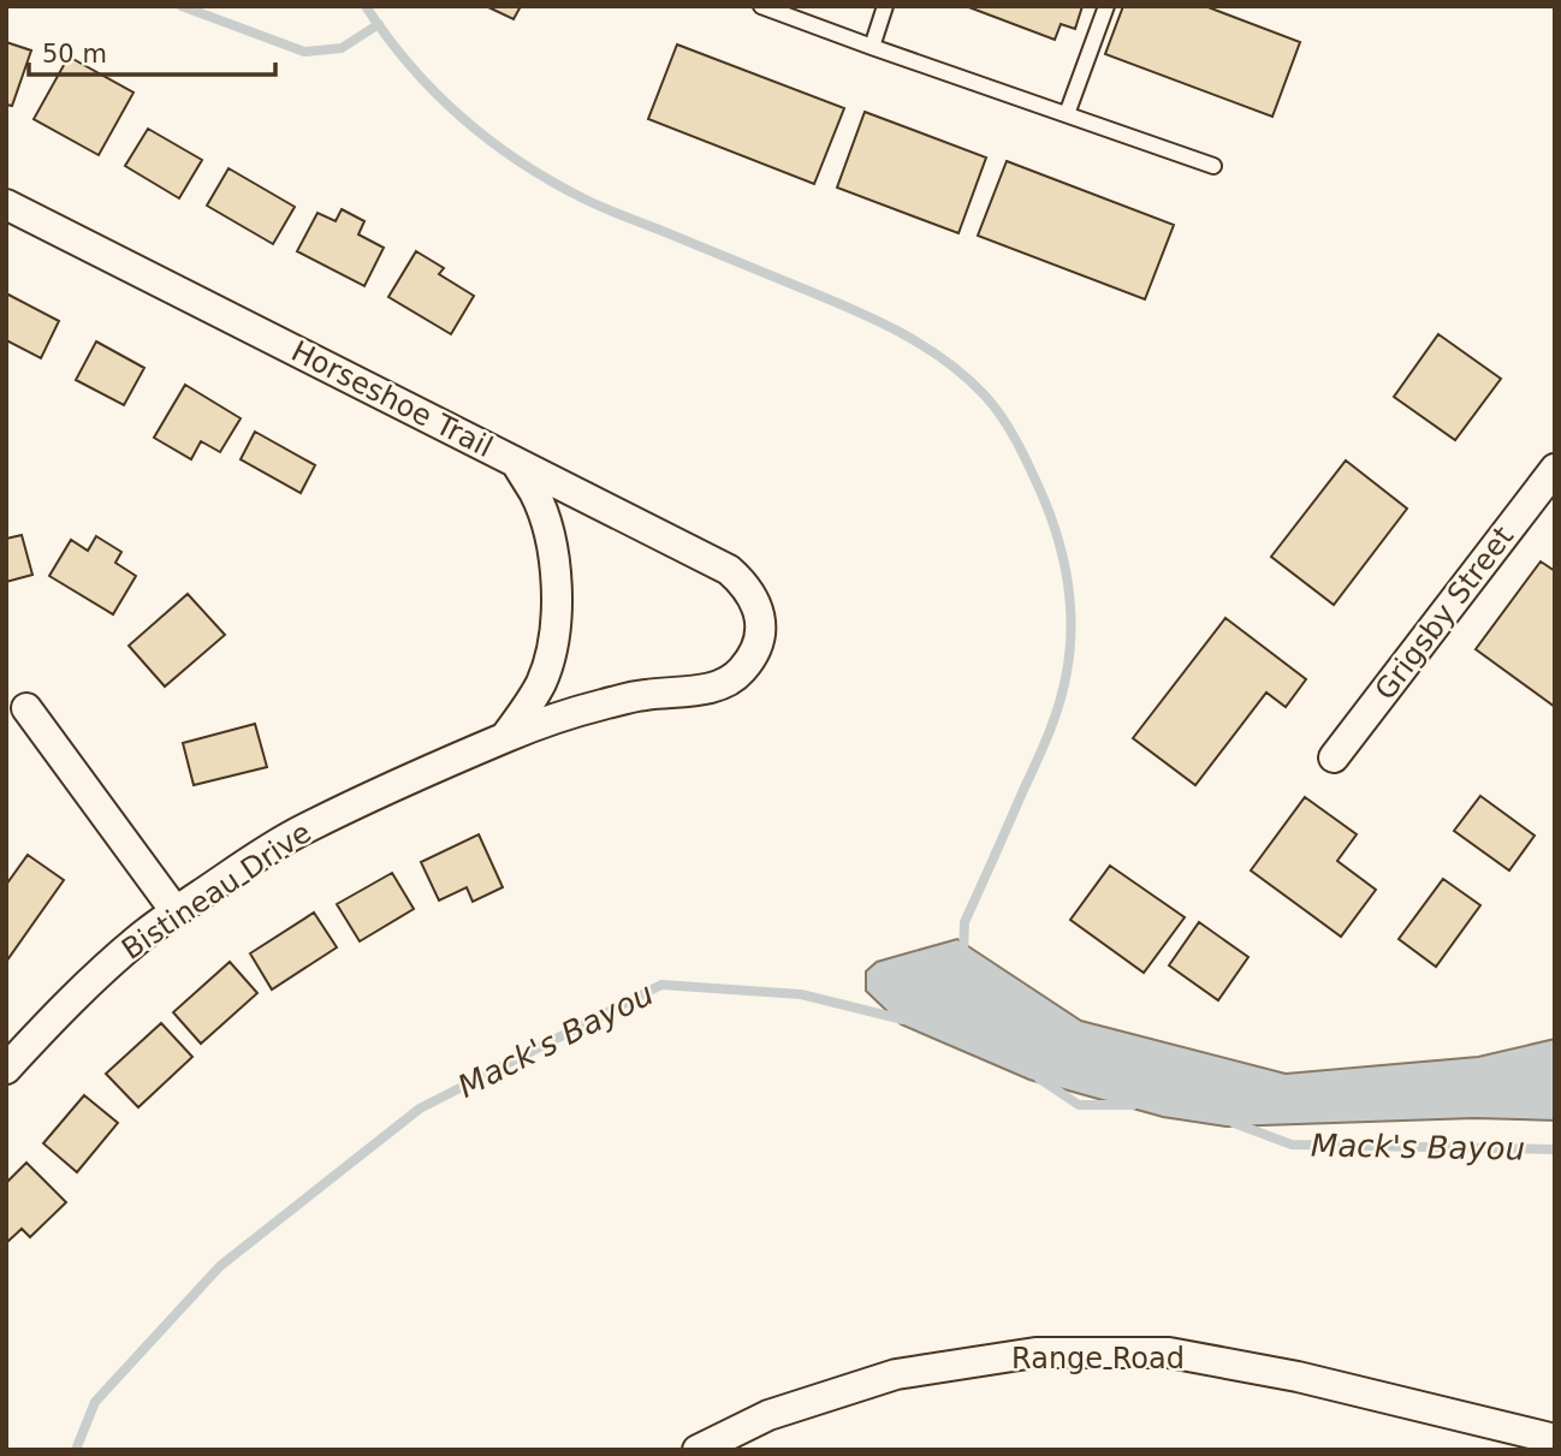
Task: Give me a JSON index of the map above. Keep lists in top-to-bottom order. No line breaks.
{"streets":{"street":["Horseshoe Trail","Grigsby Street","Bistineau Drive","Range Road"]},"crossings":[["Horseshoe Trail","Bistineau Drive"]],"water":["Mack's Bayou"],"scale_bar":"50 m"}
